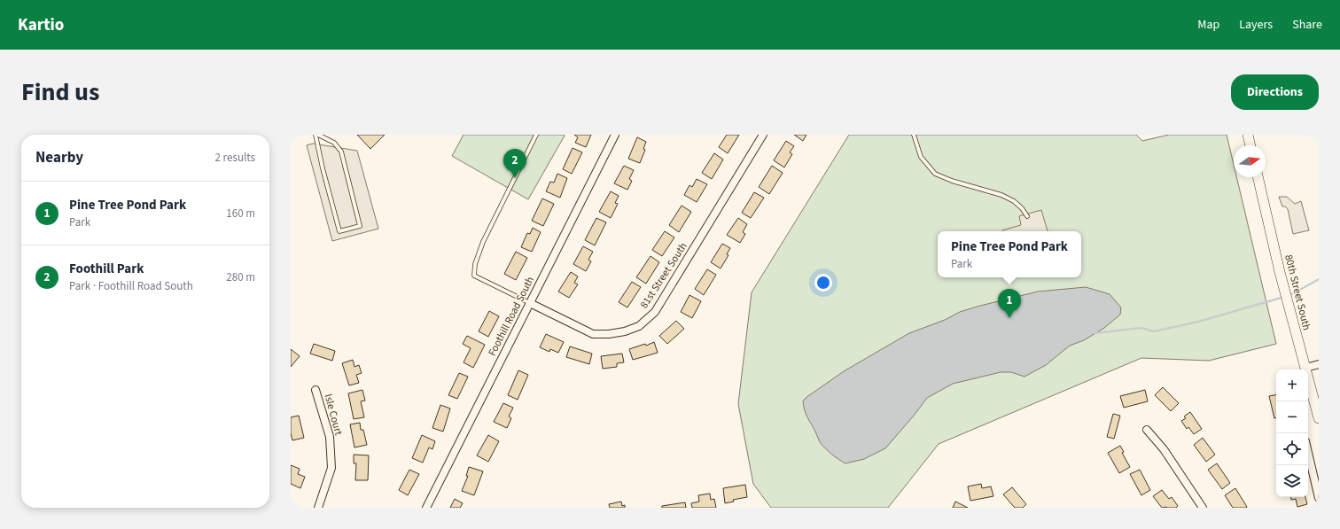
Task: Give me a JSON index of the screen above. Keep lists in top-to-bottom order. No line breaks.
{"streets":{"main road":["80th Street South"],"street":["81st Street South","Foothill Road South","Isle Court"]},"crossings":[["81st Street South","Foothill Road South"]],"north":"right","page":{"header":"Kartio","nav":["Map","Layers","Share"],"title":"Find us","buttons":"Directions","heading":["Nearby","2 results"],"pins":["2","1"],"list":[{"mark":"1","name":"Pine Tree Pond Park","note":"Park","value":"160 m"},{"mark":"2","name":"Foothill Park","note":"Park · Foothill Road South","value":"280 m"}],"popup":["Pine Tree Pond Park","Park"],"map_buttons":["+","−"]}}
